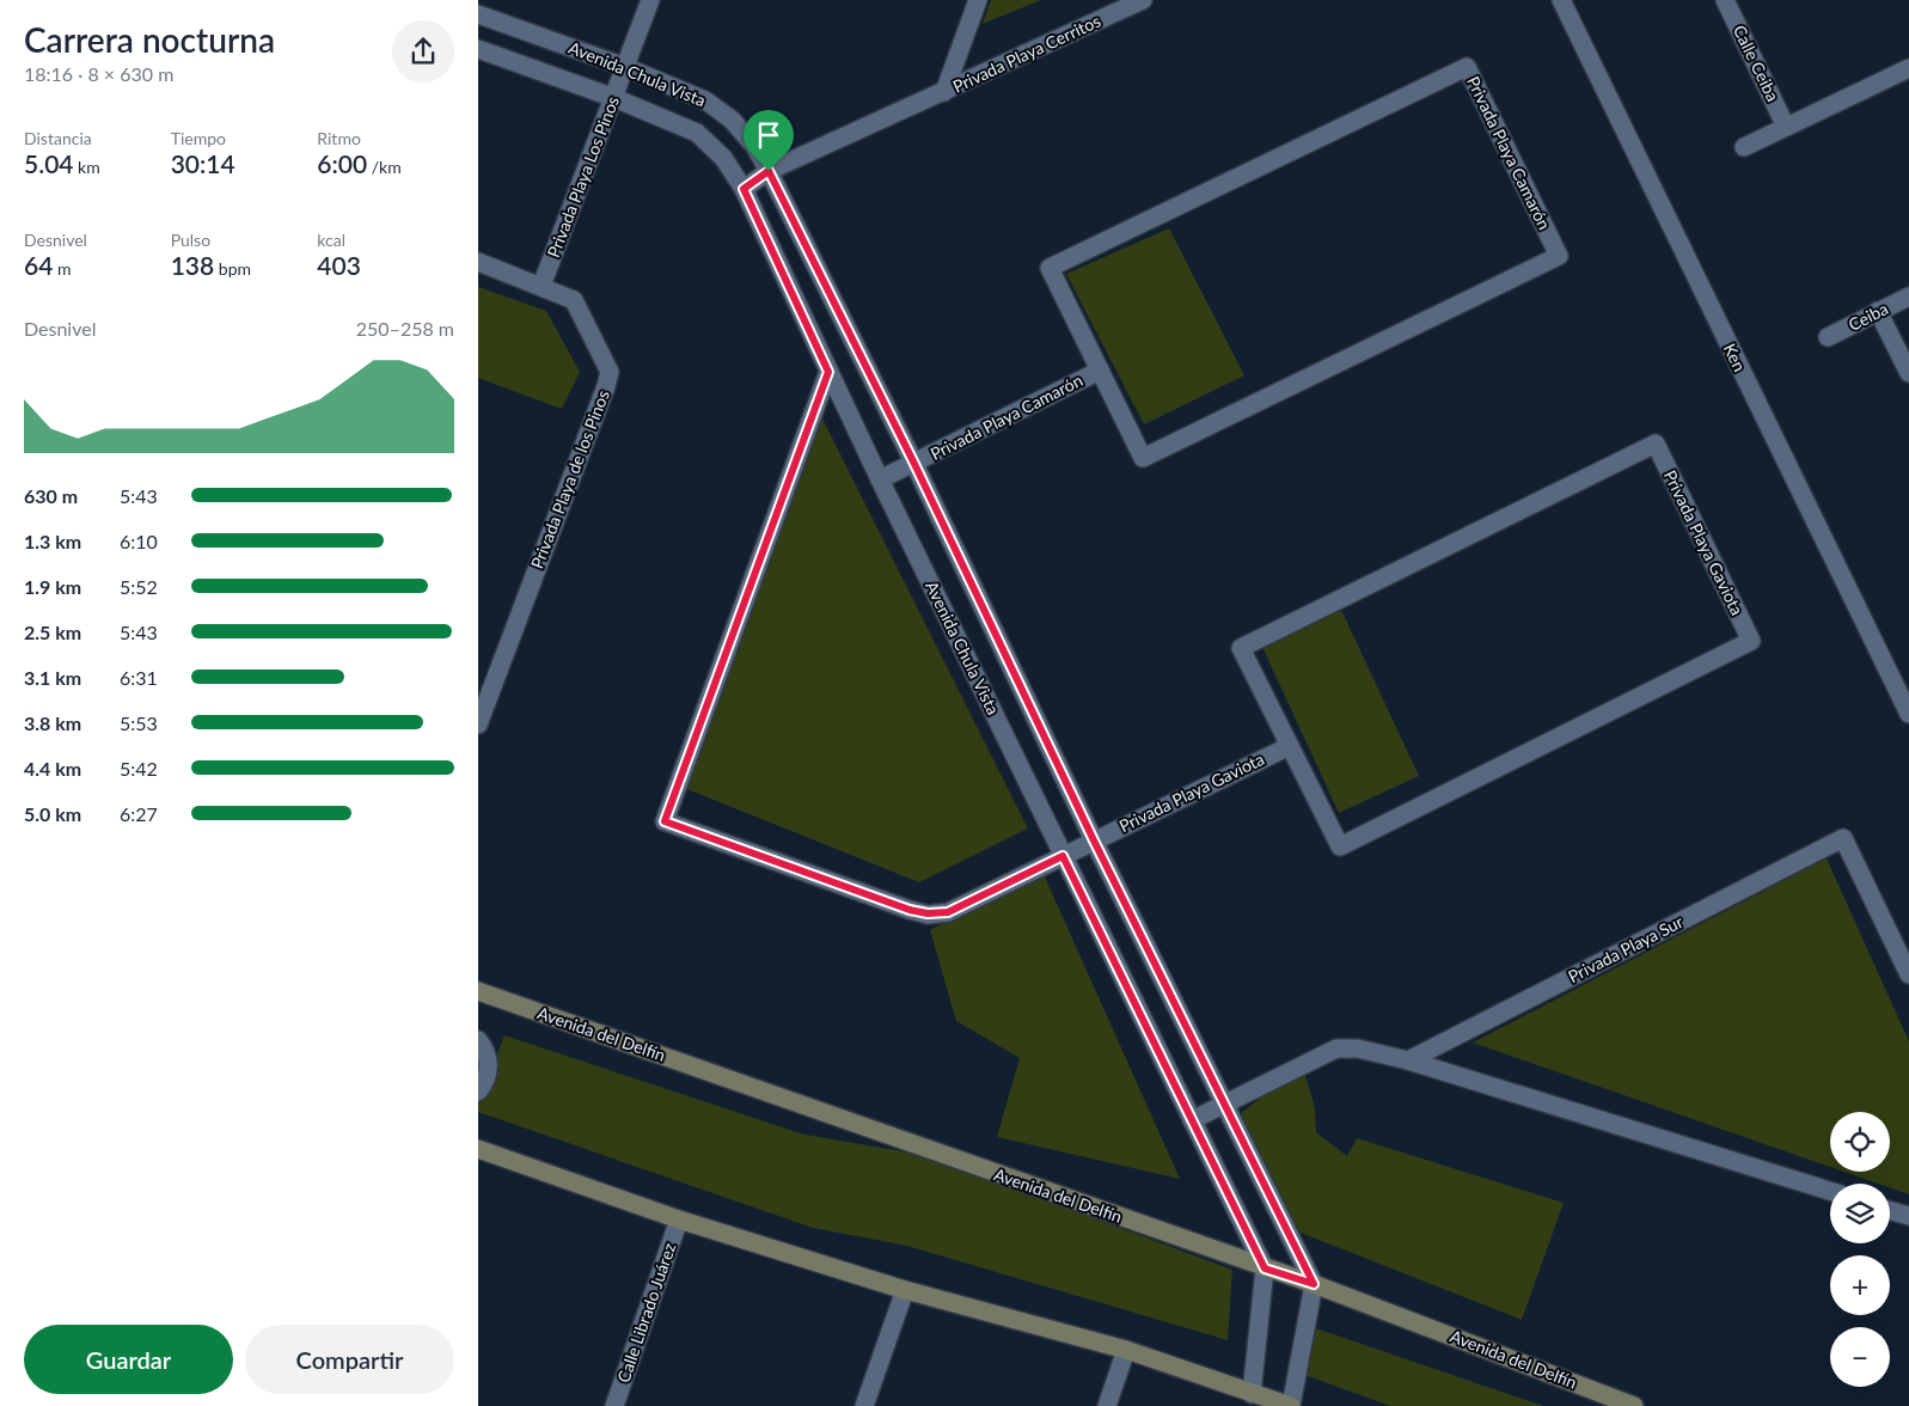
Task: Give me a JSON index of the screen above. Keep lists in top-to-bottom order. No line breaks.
{"streets":{"street":["Privada Playa Cerritos","Calle Ceiba","Avenida Chula Vista","Privada Playa Camarón","Privada Playa Los Pinos","Ceiba","Ken","Privada Playa de los Pinos","Privada Playa Gaviota","Privada Playa Sur","Avenida del Delfín","Calle Librado Juárez"]},"crossings":[["Privada Playa Cerritos","Avenida Chula Vista"],["Avenida Chula Vista","Privada Playa Camarón"],["Avenida Chula Vista","Privada Playa Los Pinos"],["Avenida Chula Vista","Privada Playa Gaviota"],["Avenida Chula Vista","Avenida del Delfín"],["Privada Playa Los Pinos","Privada Playa de los Pinos"]],"page":{"heading":["Carrera nocturna","18:16 · 8 × 630 m"],"stats":[["Distancia","5.04 km"],["Tiempo","30:14"],["Ritmo","6:00 /km"],["Desnivel","64 m"],["Pulso","138 bpm"],["kcal","403"]],"chart":["Desnivel","250–258 m"],"list":[{"name":"630 m","note":"5:43"},{"name":"1.3 km","note":"6:10"},{"name":"1.9 km","note":"5:52"},{"name":"2.5 km","note":"5:43"},{"name":"3.1 km","note":"6:31"},{"name":"3.8 km","note":"5:53"},{"name":"4.4 km","note":"5:42"},{"name":"5.0 km","note":"6:27"}],"map_buttons":["+","−"],"buttons":["Guardar","Compartir"]}}
